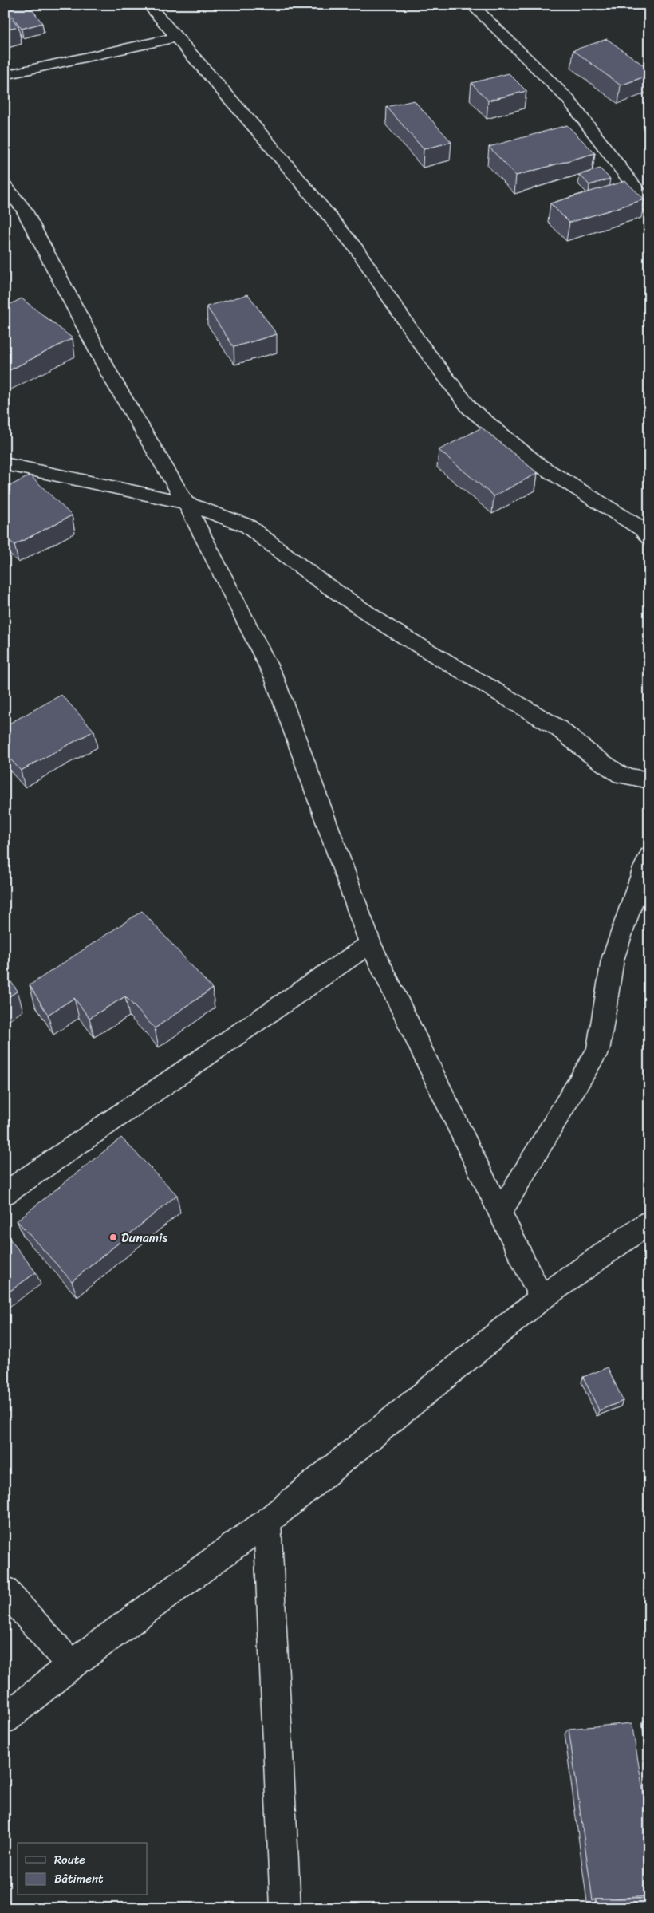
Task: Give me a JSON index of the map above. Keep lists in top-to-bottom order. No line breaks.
{"places":["Dunamis"],"legend":["Route","Bâtiment"]}
